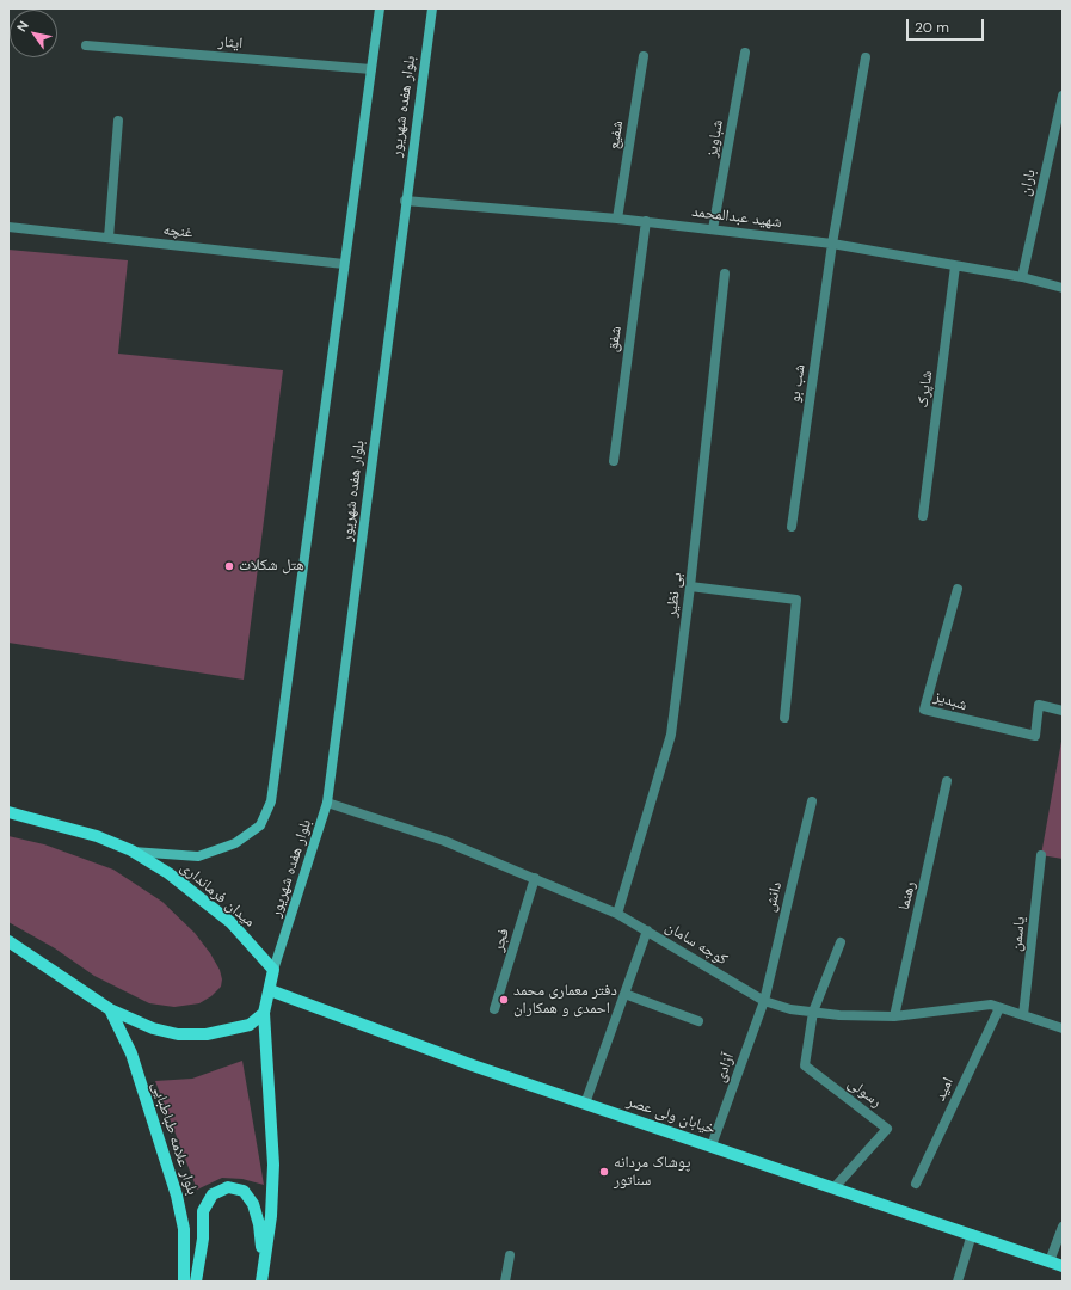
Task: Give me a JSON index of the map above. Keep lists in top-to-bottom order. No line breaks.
{"streets":{"main road":["بلوار هفده شهریور","میدان فرمانداری","خیابان ولی عصر","بلوار علامه طباطبایی"],"street":["ایثار","شفیع","شباویز","باران","شهید عبدالمحمد","غنچه","شفق","شب بو","شاپرک","بی نظیر","شبدیز","رهنما","دانش","یاسمن","فجر","کوچه سامان","آزادی","امید","رسولی"]},"crossings":[["بلوار هفده شهریور","شهید عبدالمحمد"],["بلوار هفده شهریور","میدان فرمانداری"],["بلوار هفده شهریور","کوچه سامان"],["شفیع","شهید عبدالمحمد"],["شباویز","شهید عبدالمحمد"],["باران","شهید عبدالمحمد"],["شهید عبدالمحمد","شفق"],["شهید عبدالمحمد","شب بو"],["شهید عبدالمحمد","شاپرک"],["بی نظیر","کوچه سامان"],["رهنما","کوچه سامان"],["دانش","کوچه سامان"],["دانش","آزادی"],["یاسمن","کوچه سامان"],["فجر","کوچه سامان"],["کوچه سامان","آزادی"],["کوچه سامان","امید"],["کوچه سامان","رسولی"],["آزادی","خیابان ولی عصر"],["رسولی","خیابان ولی عصر"]],"places":["هتل شکلات","دفتر معماری محمد احمدی و همکاران","پوشاک مردانه سناتور"],"scale_bar":"20 m","north":"top left"}
